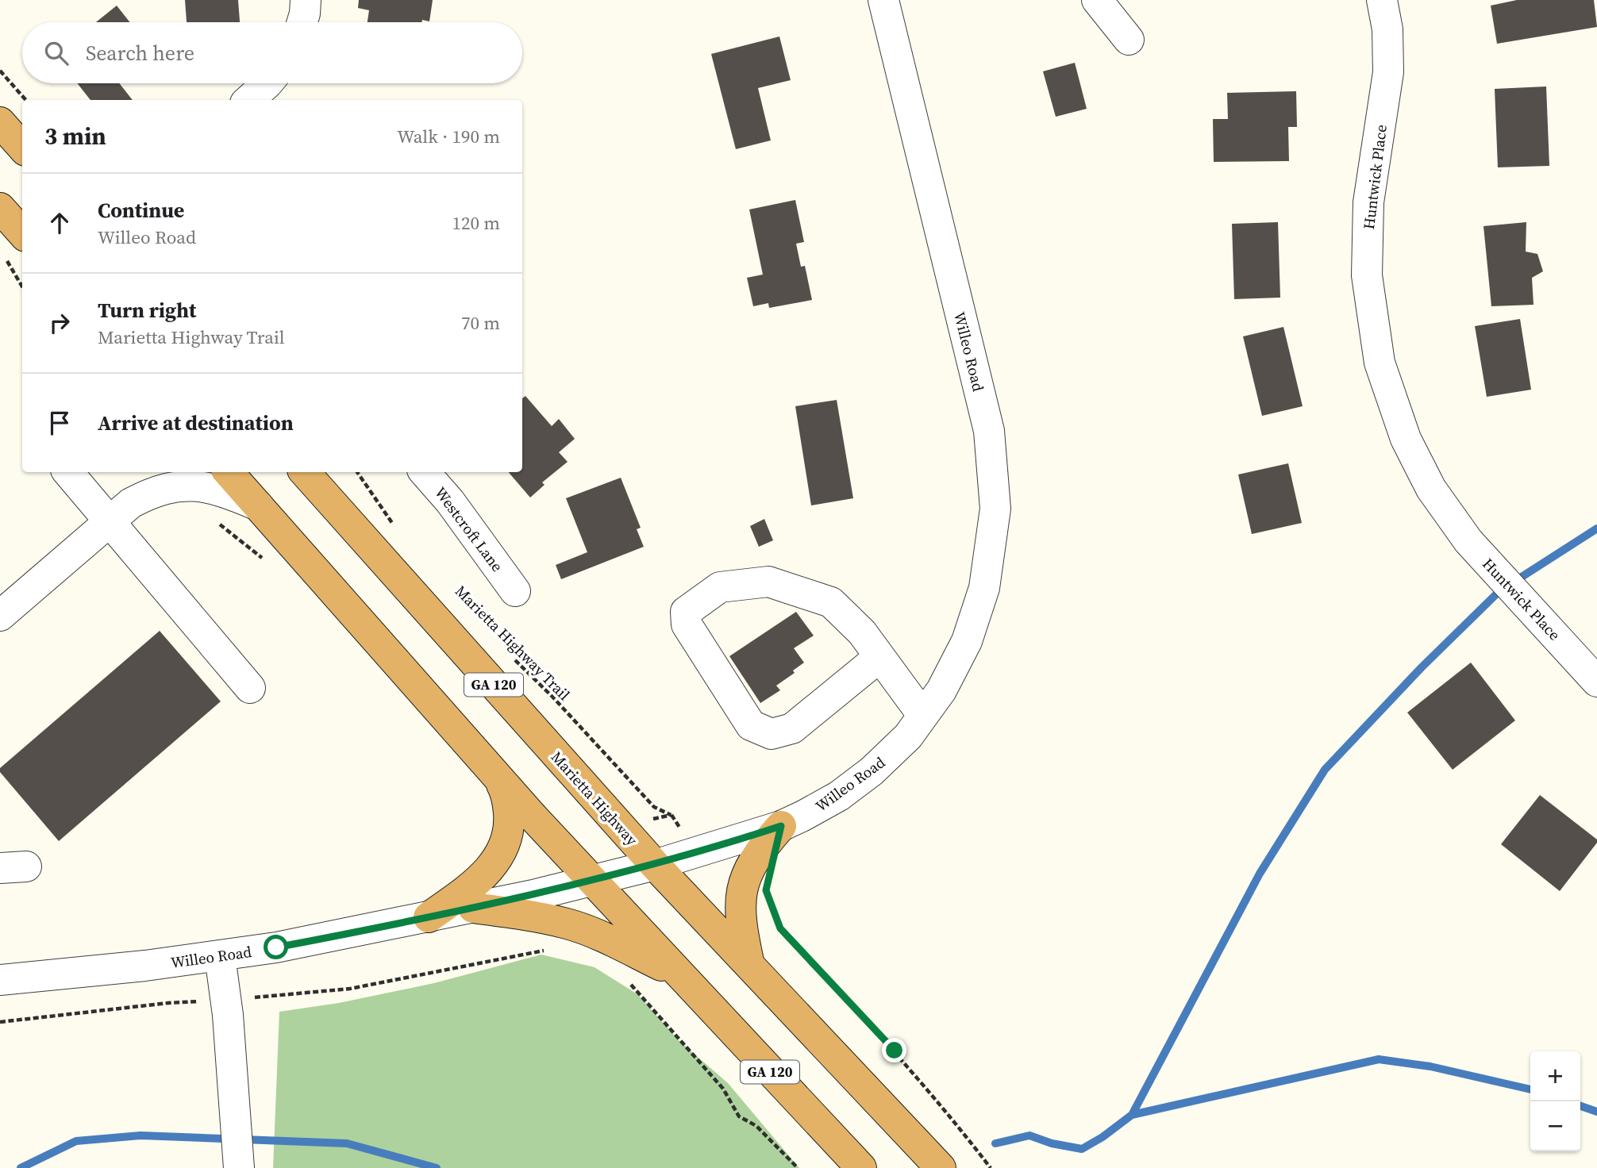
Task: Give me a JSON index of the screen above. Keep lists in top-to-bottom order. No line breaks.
{"streets":{"highway":["GA 120","Marietta Highway"],"street":["Huntwick Place","Willeo Road","Westcroft Lane"],"path":["Marietta Highway Trail"]},"crossings":[["Willeo Road","GA 120"],["Willeo Road","Marietta Highway"]],"page":{"search":"Search here","heading":["3 min","Walk · 190 m"],"list":[["Continue","Willeo Road","120 m"],["Turn right","Marietta Highway Trail","70 m"],"Arrive at destination"],"map_buttons":["+","−"]}}
